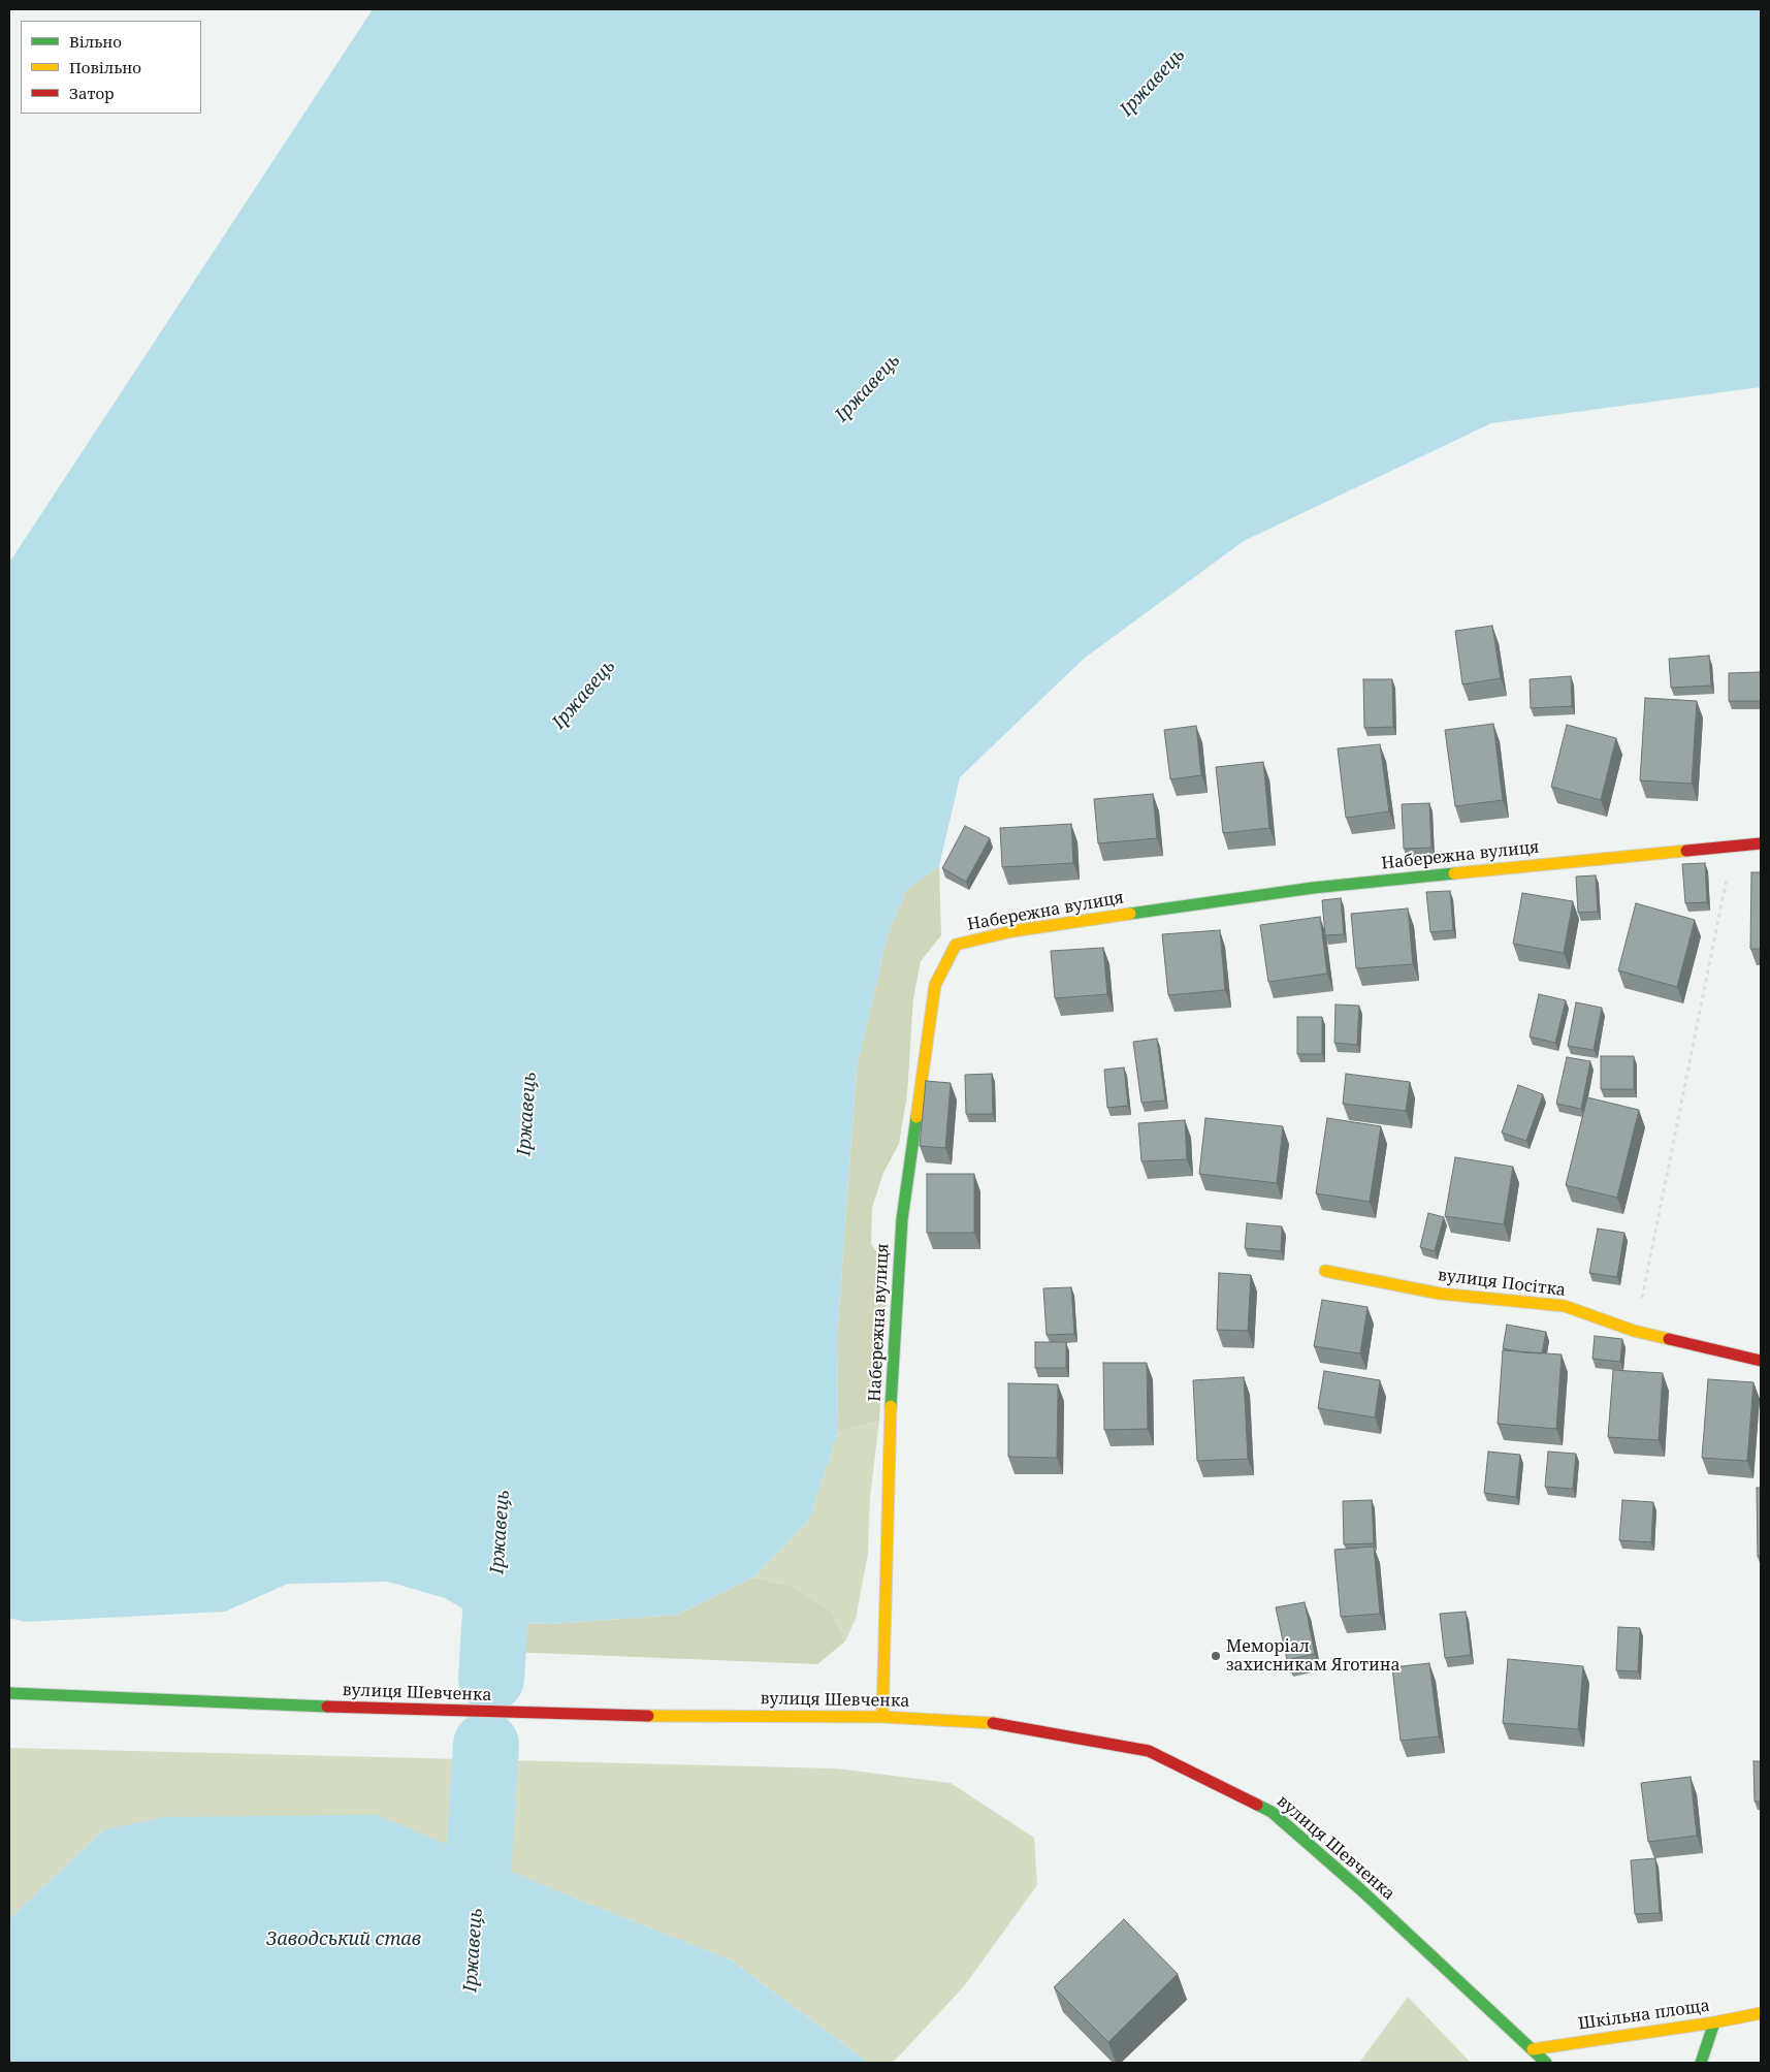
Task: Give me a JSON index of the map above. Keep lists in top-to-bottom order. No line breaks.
{"streets":{"street":["Набережна вулиця","вулиця Посітка","вулиця Шевченка","Шкільна площа"]},"crossings":[["Набережна вулиця","вулиця Шевченка"],["вулиця Шевченка","Шкільна площа"]],"water":["Іржавець","Заводський став"],"places":["Меморіал захисникам Яготина"],"legend":["Вільно","Повільно","Затор"]}
